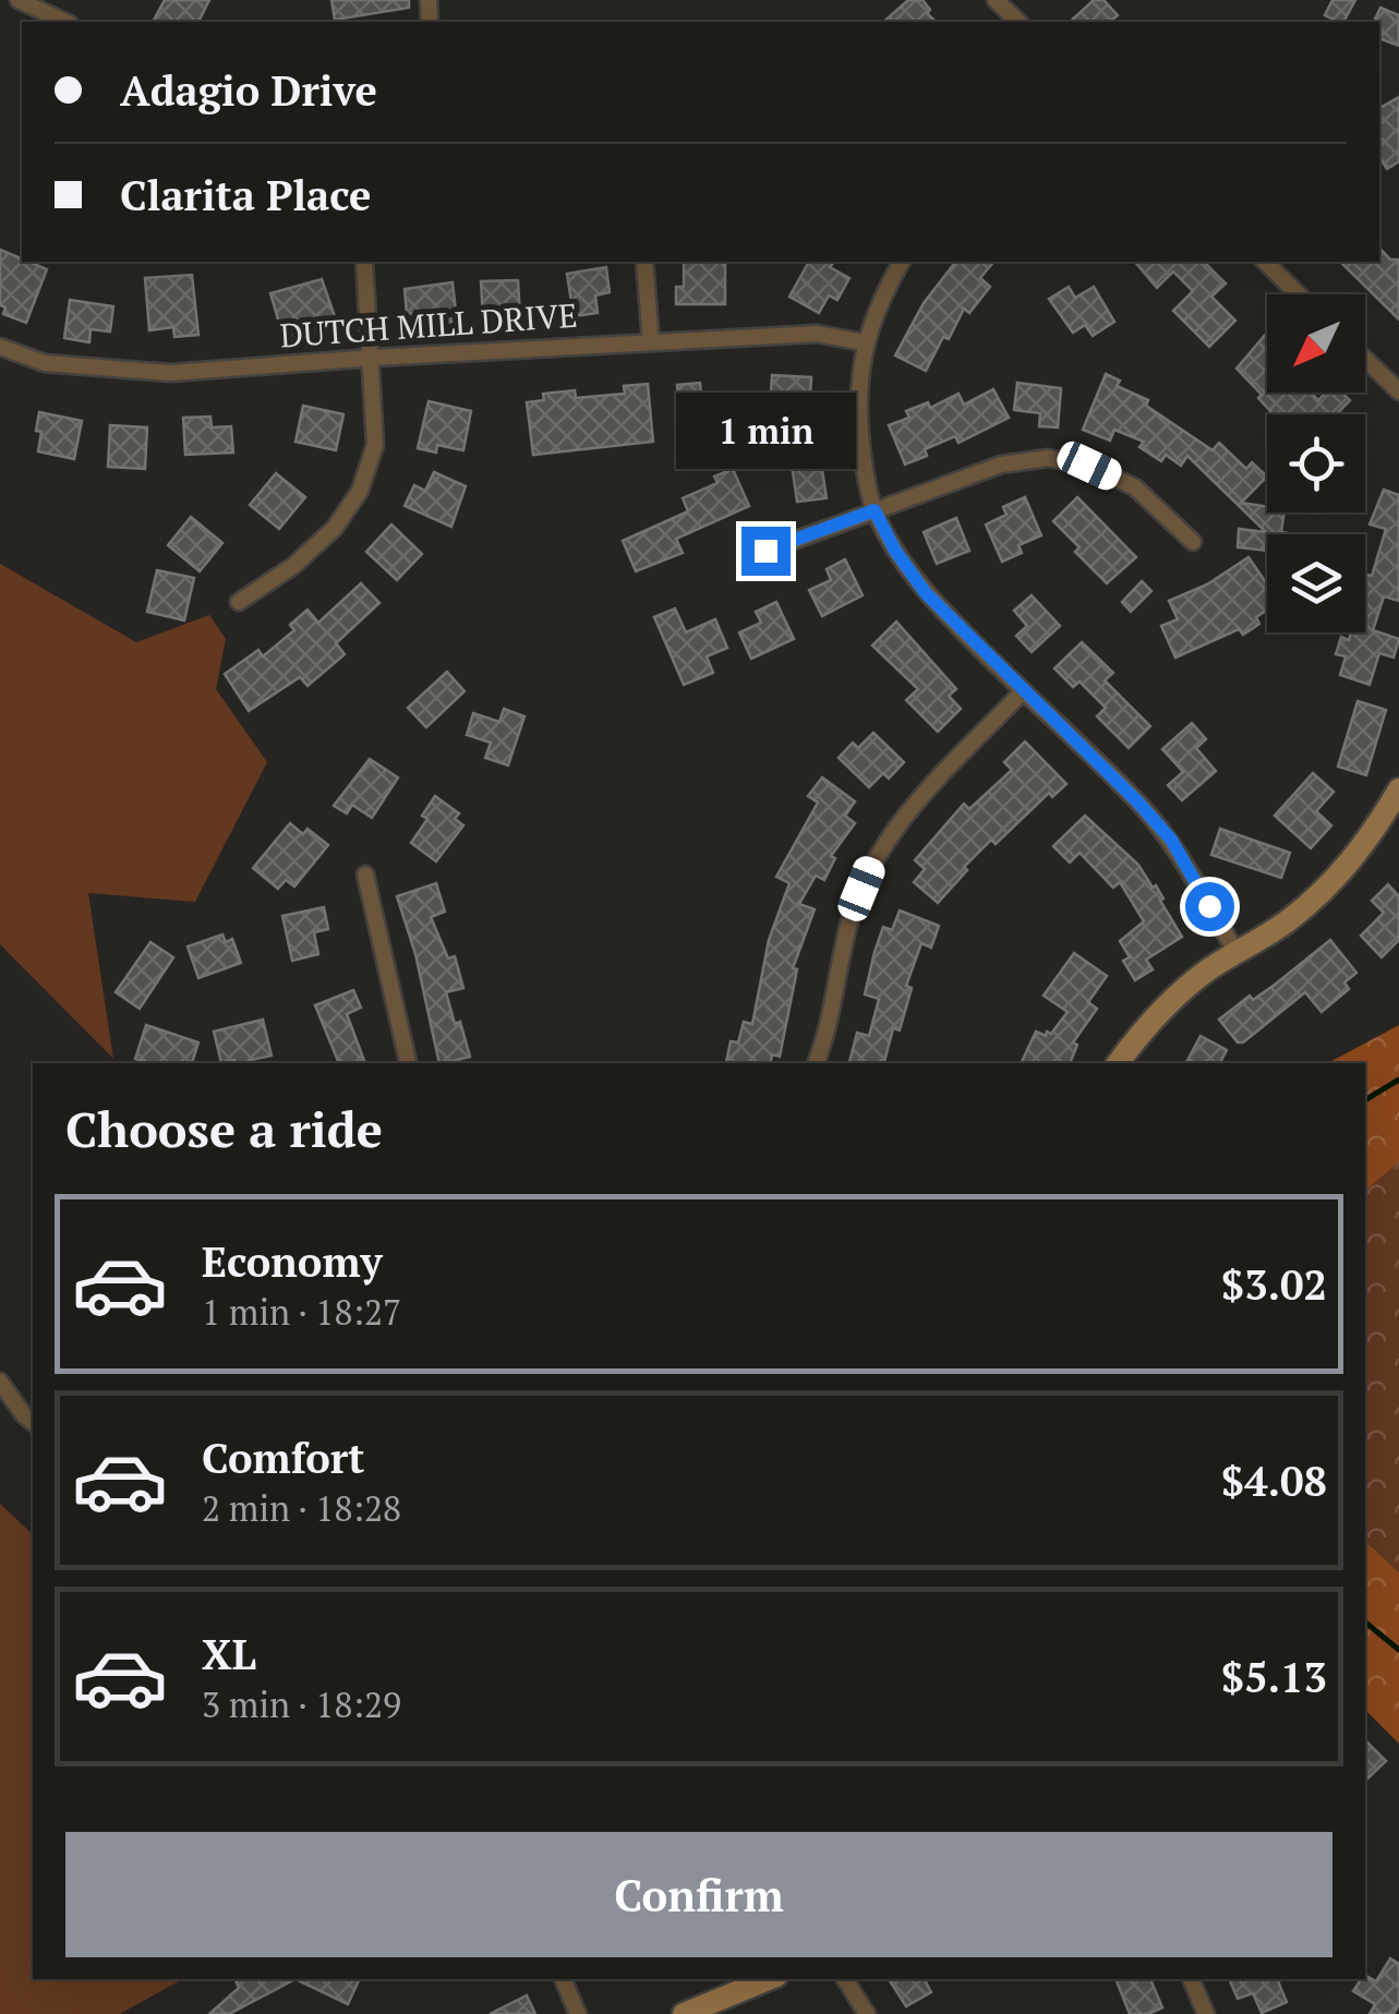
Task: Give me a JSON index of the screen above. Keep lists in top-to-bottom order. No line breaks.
{"streets":{"street":["DUTCH MILL DRIVE"]},"north":"bottom left","page":{"banner":["Adagio Drive","Clarita Place"],"bubble":"1 min","heading":"Choose a ride","list":[{"name":"Economy","note":"1 min · 18:27","value":"$3.02"},{"name":"Comfort","note":"2 min · 18:28","value":"$4.08"},{"name":"XL","note":"3 min · 18:29","value":"$5.13"}],"buttons":"Confirm"}}
